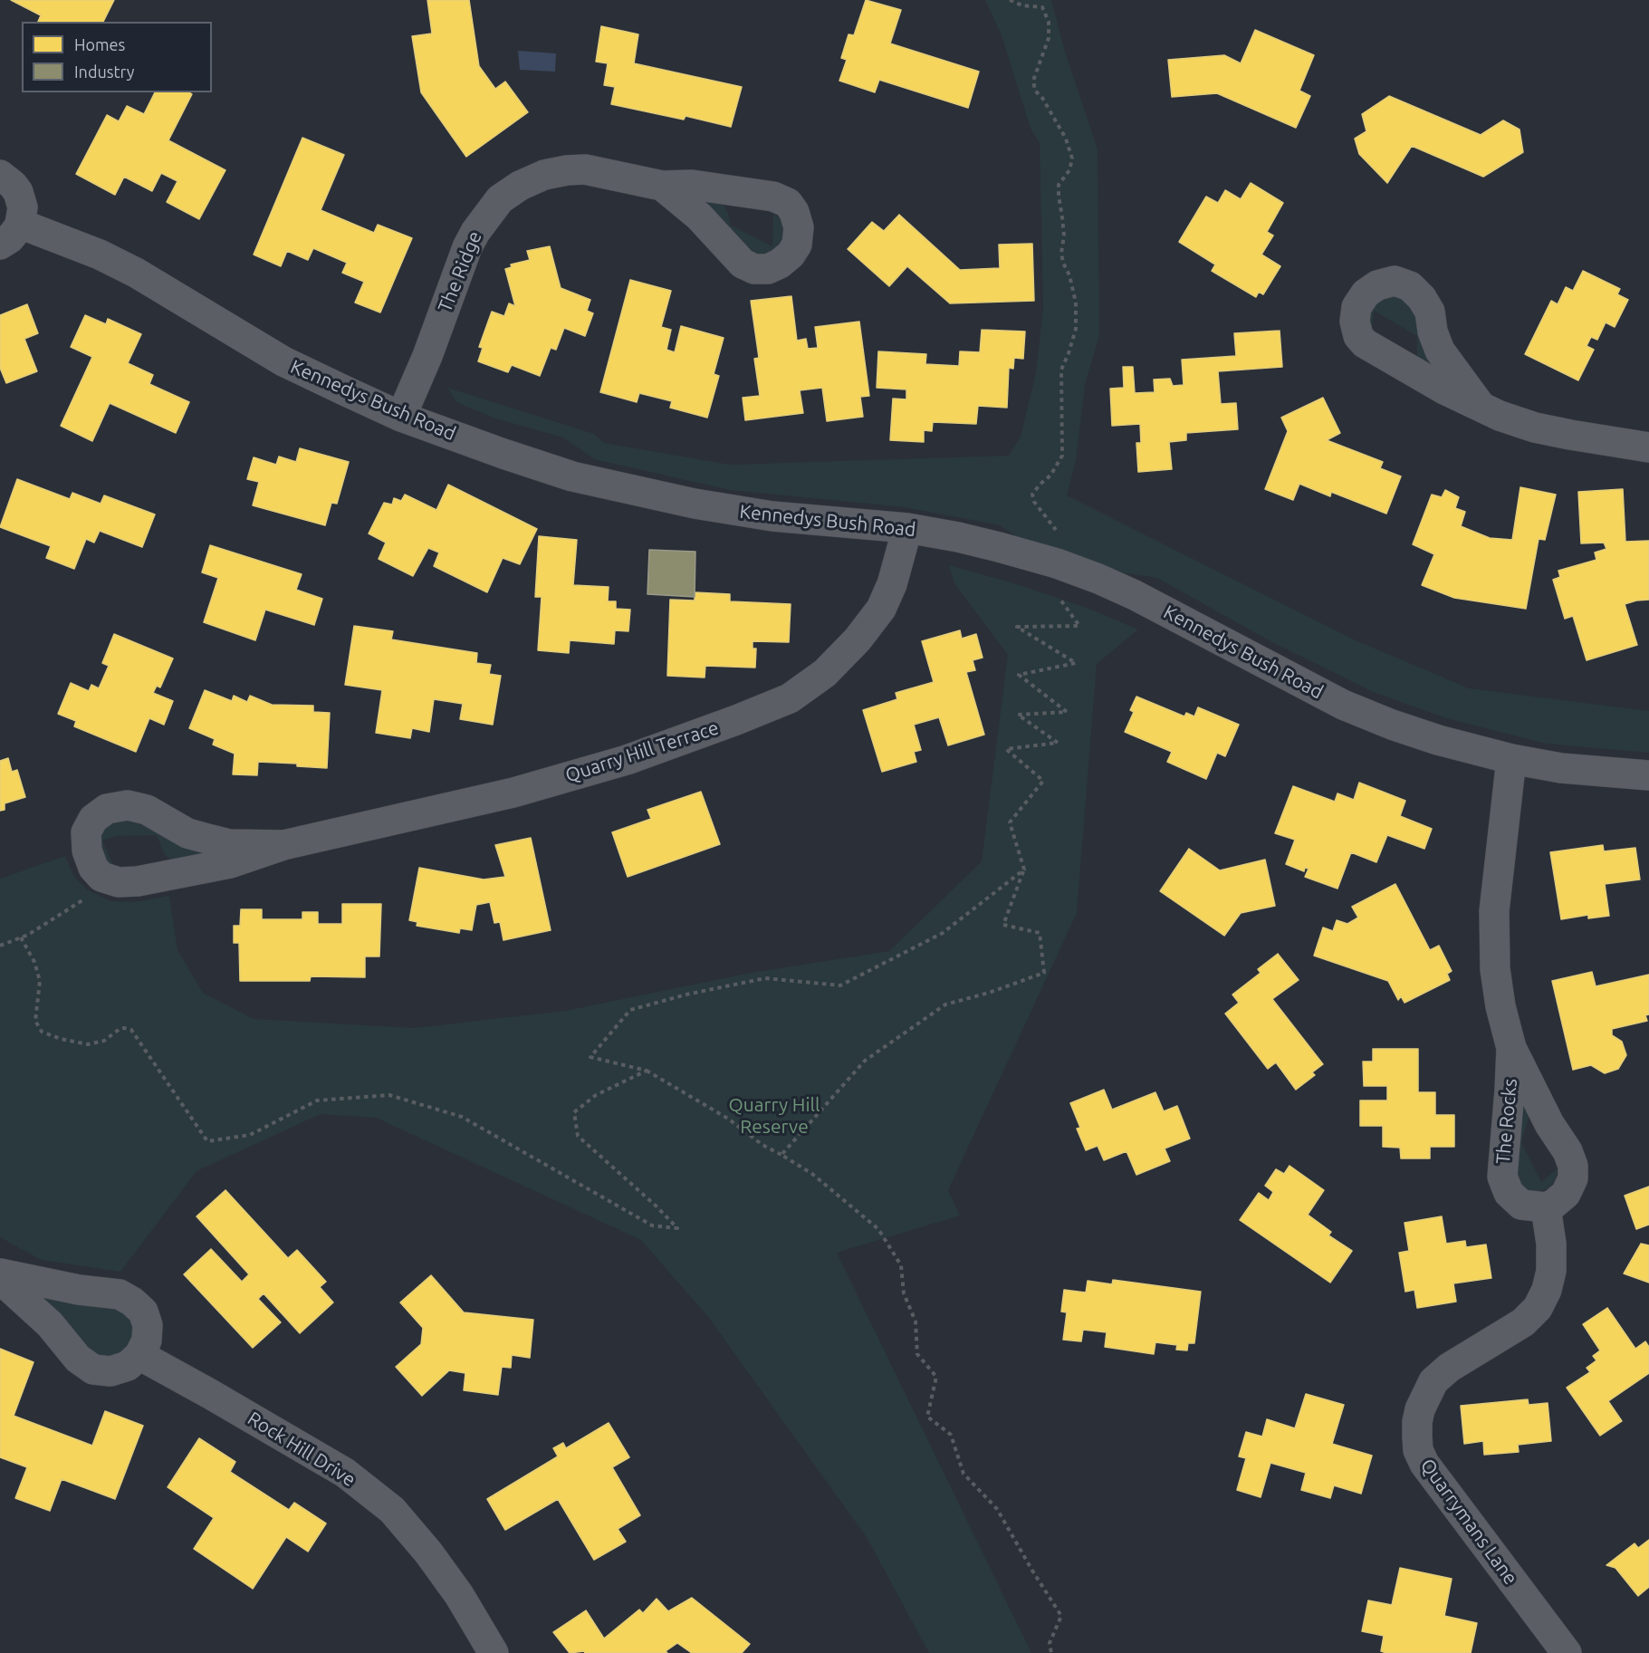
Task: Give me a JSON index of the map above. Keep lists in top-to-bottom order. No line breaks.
{"streets":{"street":["The Ridge","Kennedys Bush Road","Quarry Hill Terrace","The Rocks","Rock Hill Drive","Quarrymans Lane"]},"crossings":[["The Ridge","Kennedys Bush Road"],["Kennedys Bush Road","Quarry Hill Terrace"],["Kennedys Bush Road","The Rocks"],["The Rocks","Quarrymans Lane"]],"parks":["Quarry Hill Reserve"],"legend":["Homes","Industry"]}
